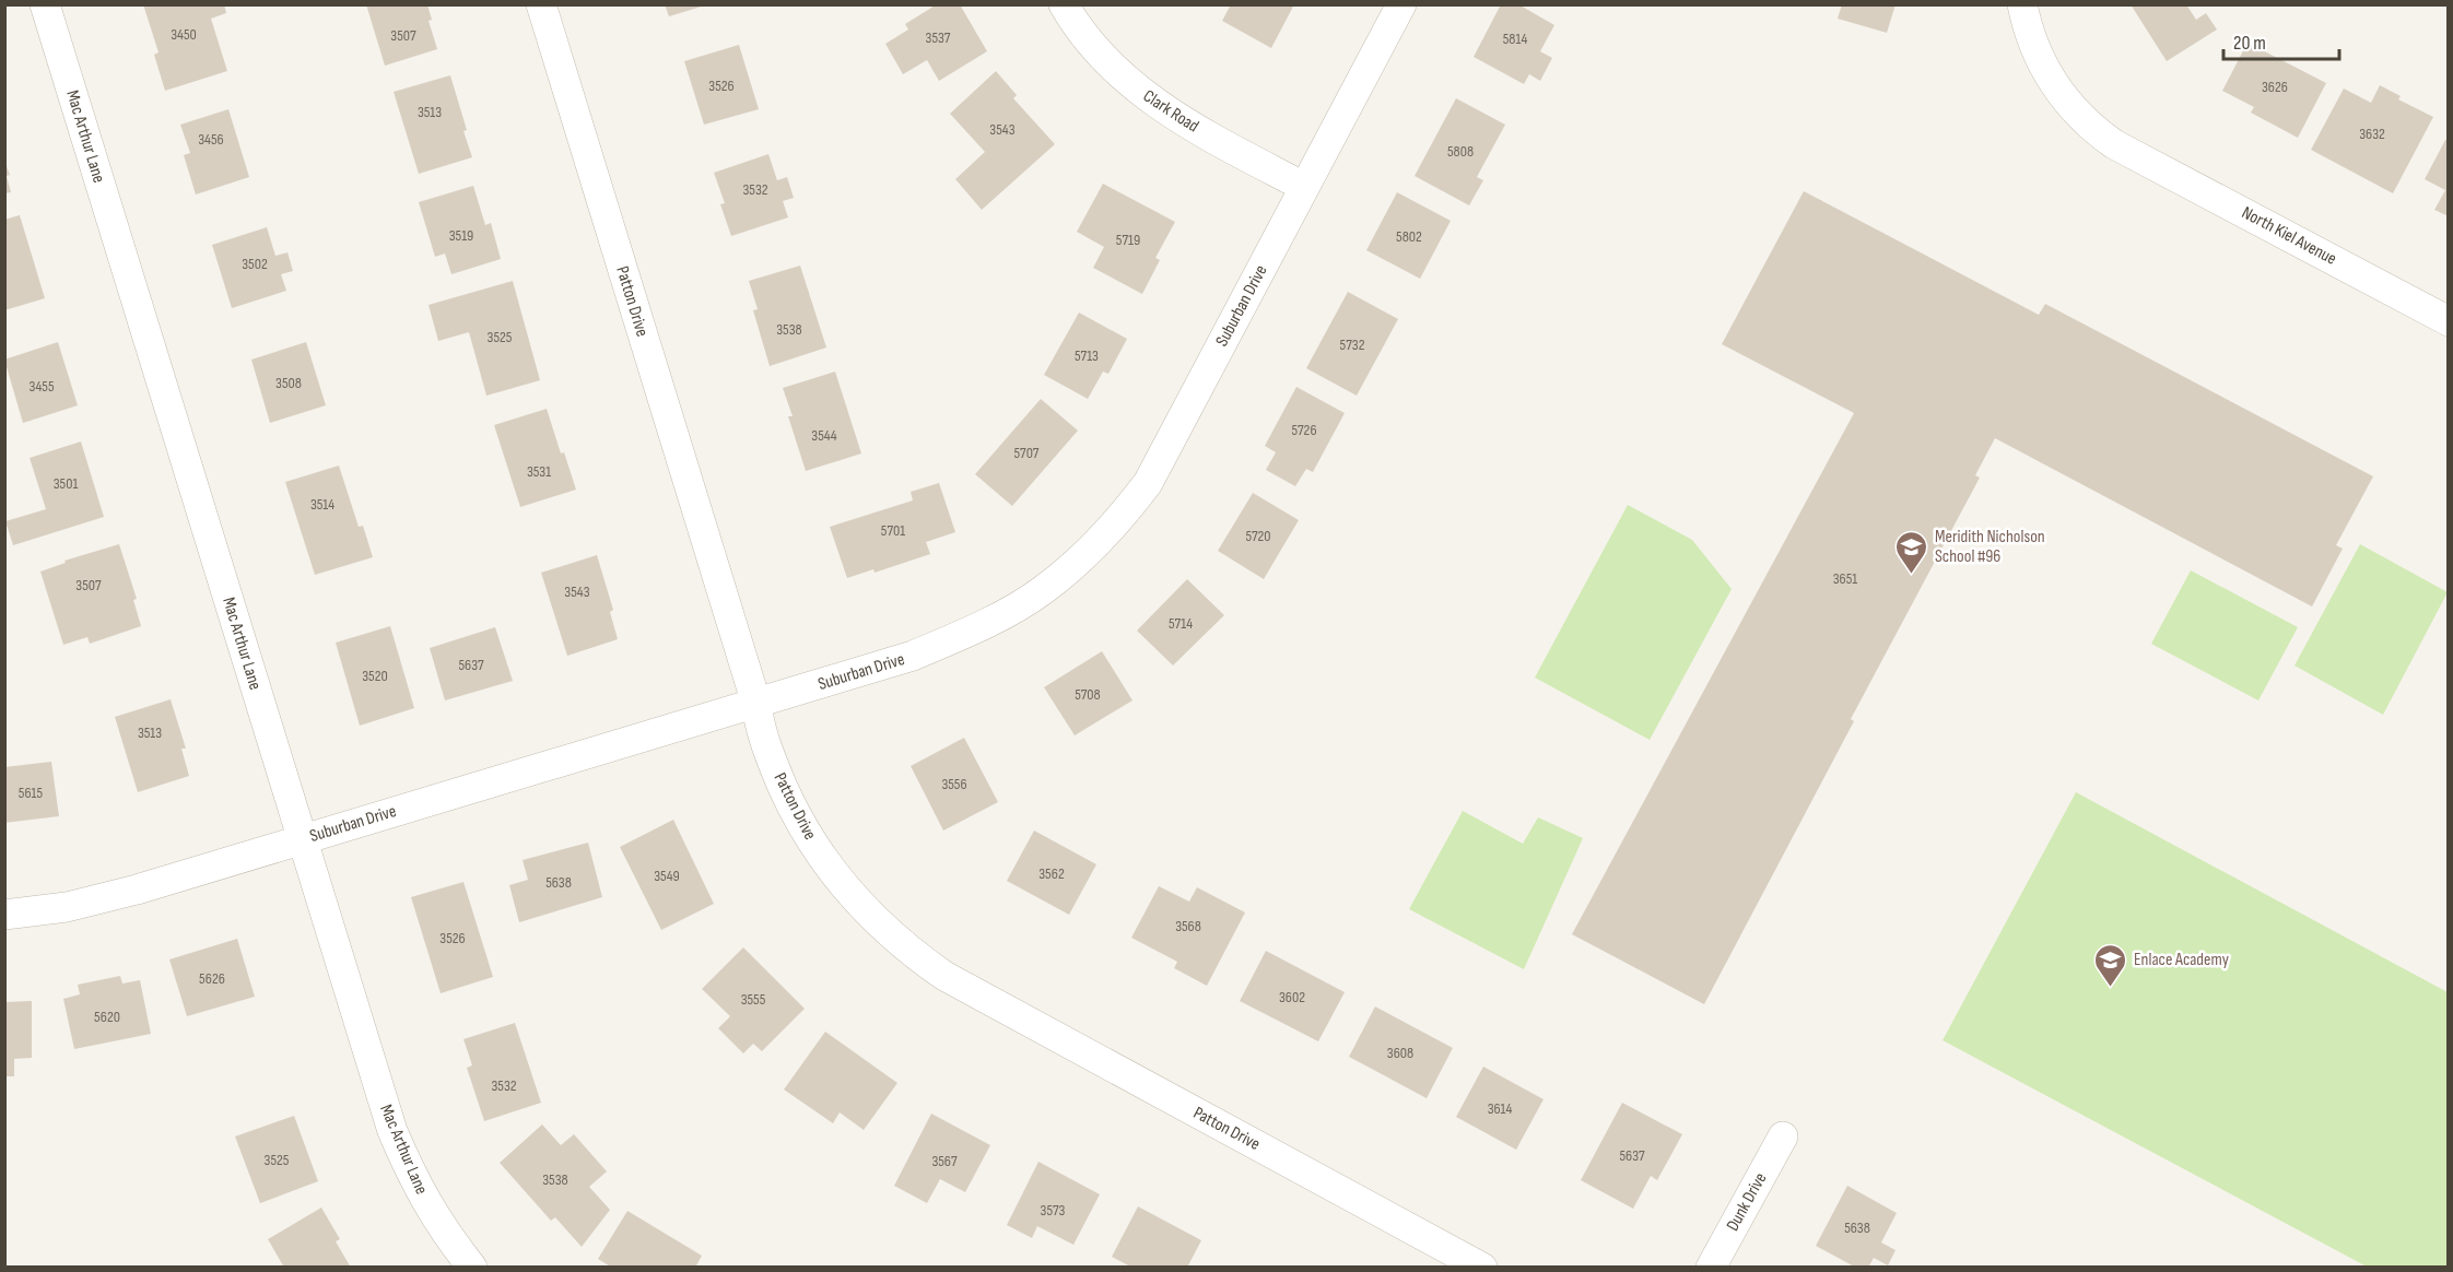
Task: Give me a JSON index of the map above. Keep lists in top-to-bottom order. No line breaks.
{"streets":{"street":["Clark Road","Mac Arthur Lane","North Kiel Avenue","Patton Drive","Suburban Drive","Dunk Drive"]},"crossings":[["Clark Road","Suburban Drive"],["Mac Arthur Lane","Suburban Drive"],["Patton Drive","Suburban Drive"]],"places":{"school or university":["Meridith Nicholson School #96","Enlace Academy"]},"house_numbers":["3450","3507","3537","5814","3526","3626","3513","3543","3632","3456","5808","3532","3519","5802","5719","3502","3538","3525","5732","5713","3508","3455","5726","3544","5707","3531","3501","3514","5701","5720","3651","3507","3543","5714","5637","3520","5708","3513","3556","5615","3562","3549","5638","3568","3526","5626","3602","3555","5620","3608","3532","3614","5637","3525","3567","3538","3573","5638"],"scale_bar":"20 m"}
